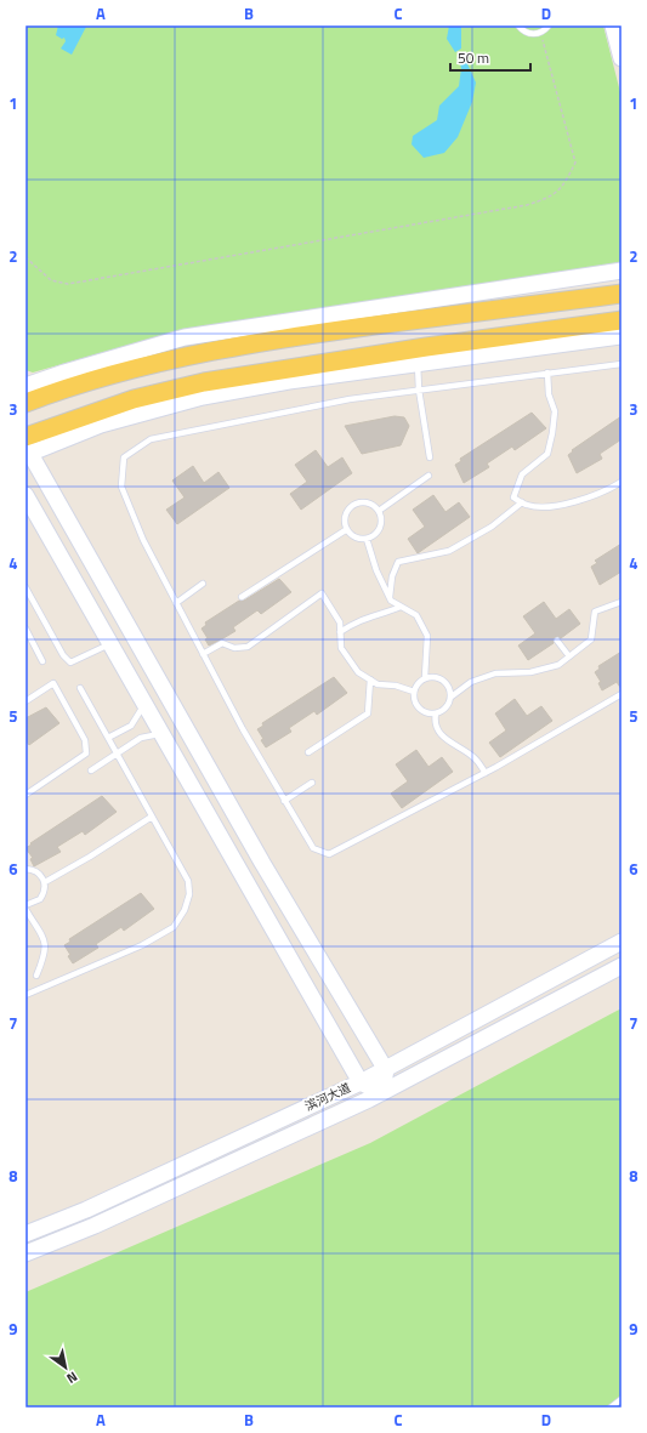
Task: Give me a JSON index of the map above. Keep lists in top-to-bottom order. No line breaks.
{"streets":{"street":["滨河大道"]},"scale_bar":"50 m","north":"bottom right","grid":{"columns":["A","B","C","D"],"rows":["1","2","3","4","5","6","7","8","9"]}}
